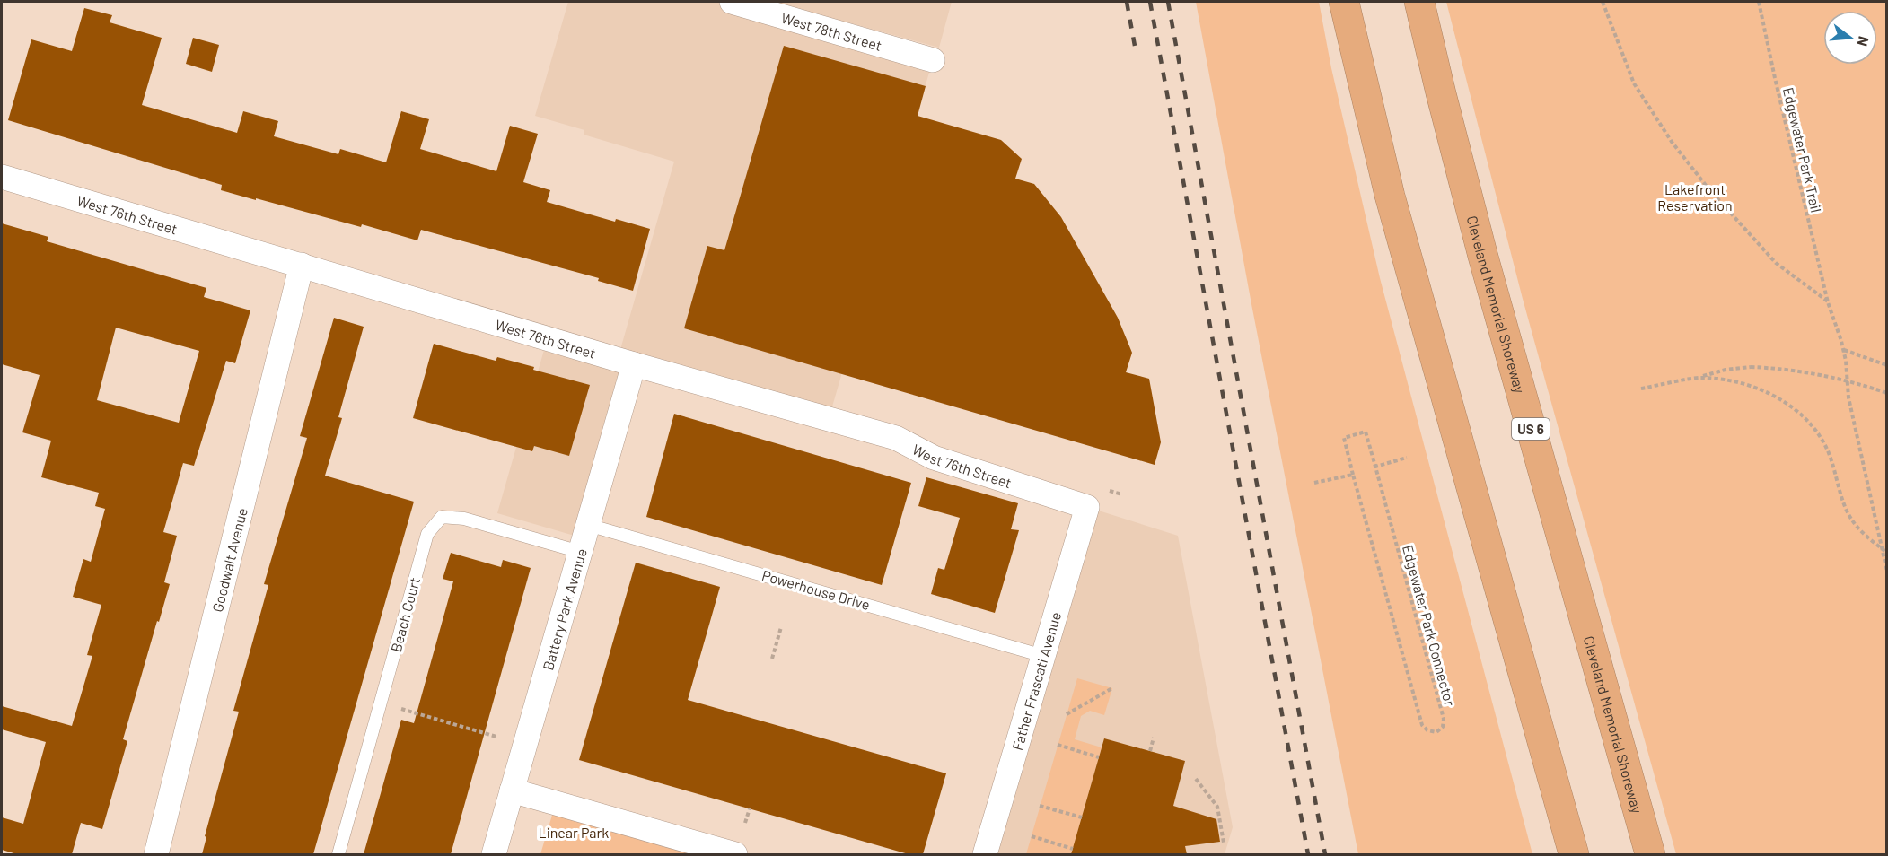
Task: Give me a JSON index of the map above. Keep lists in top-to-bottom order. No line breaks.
{"streets":{"highway":["Cleveland Memorial Shoreway","US 6"],"street":["West 78th Street","West 76th Street","Goodwalt Avenue","Battery Park Avenue","Father Frascati Avenue"],"lane":["Powerhouse Drive","Beach Court"],"path":["Edgewater Park Trail","Edgewater Park Connector"]},"crossings":[["West 76th Street","Goodwalt Avenue"],["West 76th Street","Battery Park Avenue"],["West 76th Street","Father Frascati Avenue"],["Powerhouse Drive","Battery Park Avenue"],["Powerhouse Drive","Father Frascati Avenue"],["Battery Park Avenue","Beach Court"]],"parks":["Lakefront Reservation","Linear Park"],"north":"right"}
